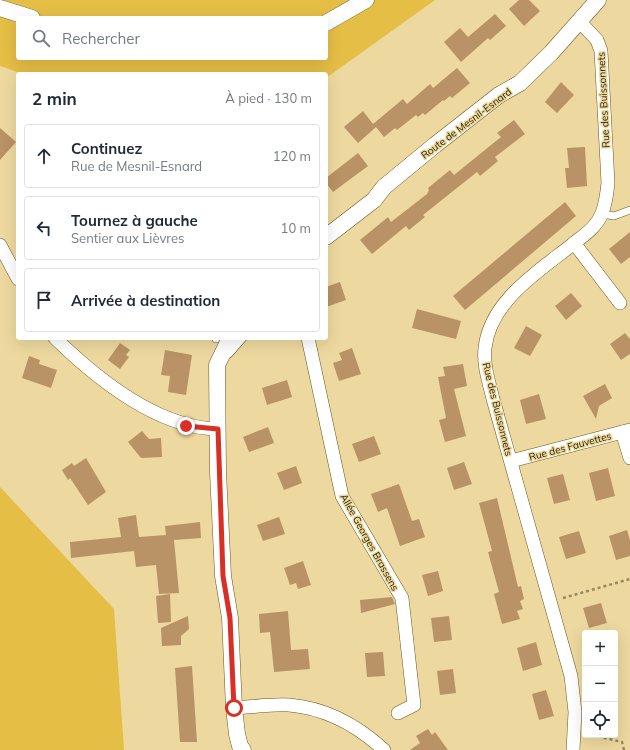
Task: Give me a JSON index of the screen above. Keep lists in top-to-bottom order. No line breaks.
{"streets":{"street":["Rue des Buissonnets","Route de Mesnil-Esnard","Rue des Fauvettes","Allée Georges Brassens"]},"crossings":[["Rue des Buissonnets","Route de Mesnil-Esnard"],["Rue des Buissonnets","Rue des Fauvettes"]],"page":{"search":"Rechercher","heading":["2 min","À pied · 130 m"],"list":[["Continuez","Rue de Mesnil-Esnard","120 m"],["Tournez à gauche","Sentier aux Lièvres","10 m"],"Arrivée à destination"],"map_buttons":["+","−"]}}
